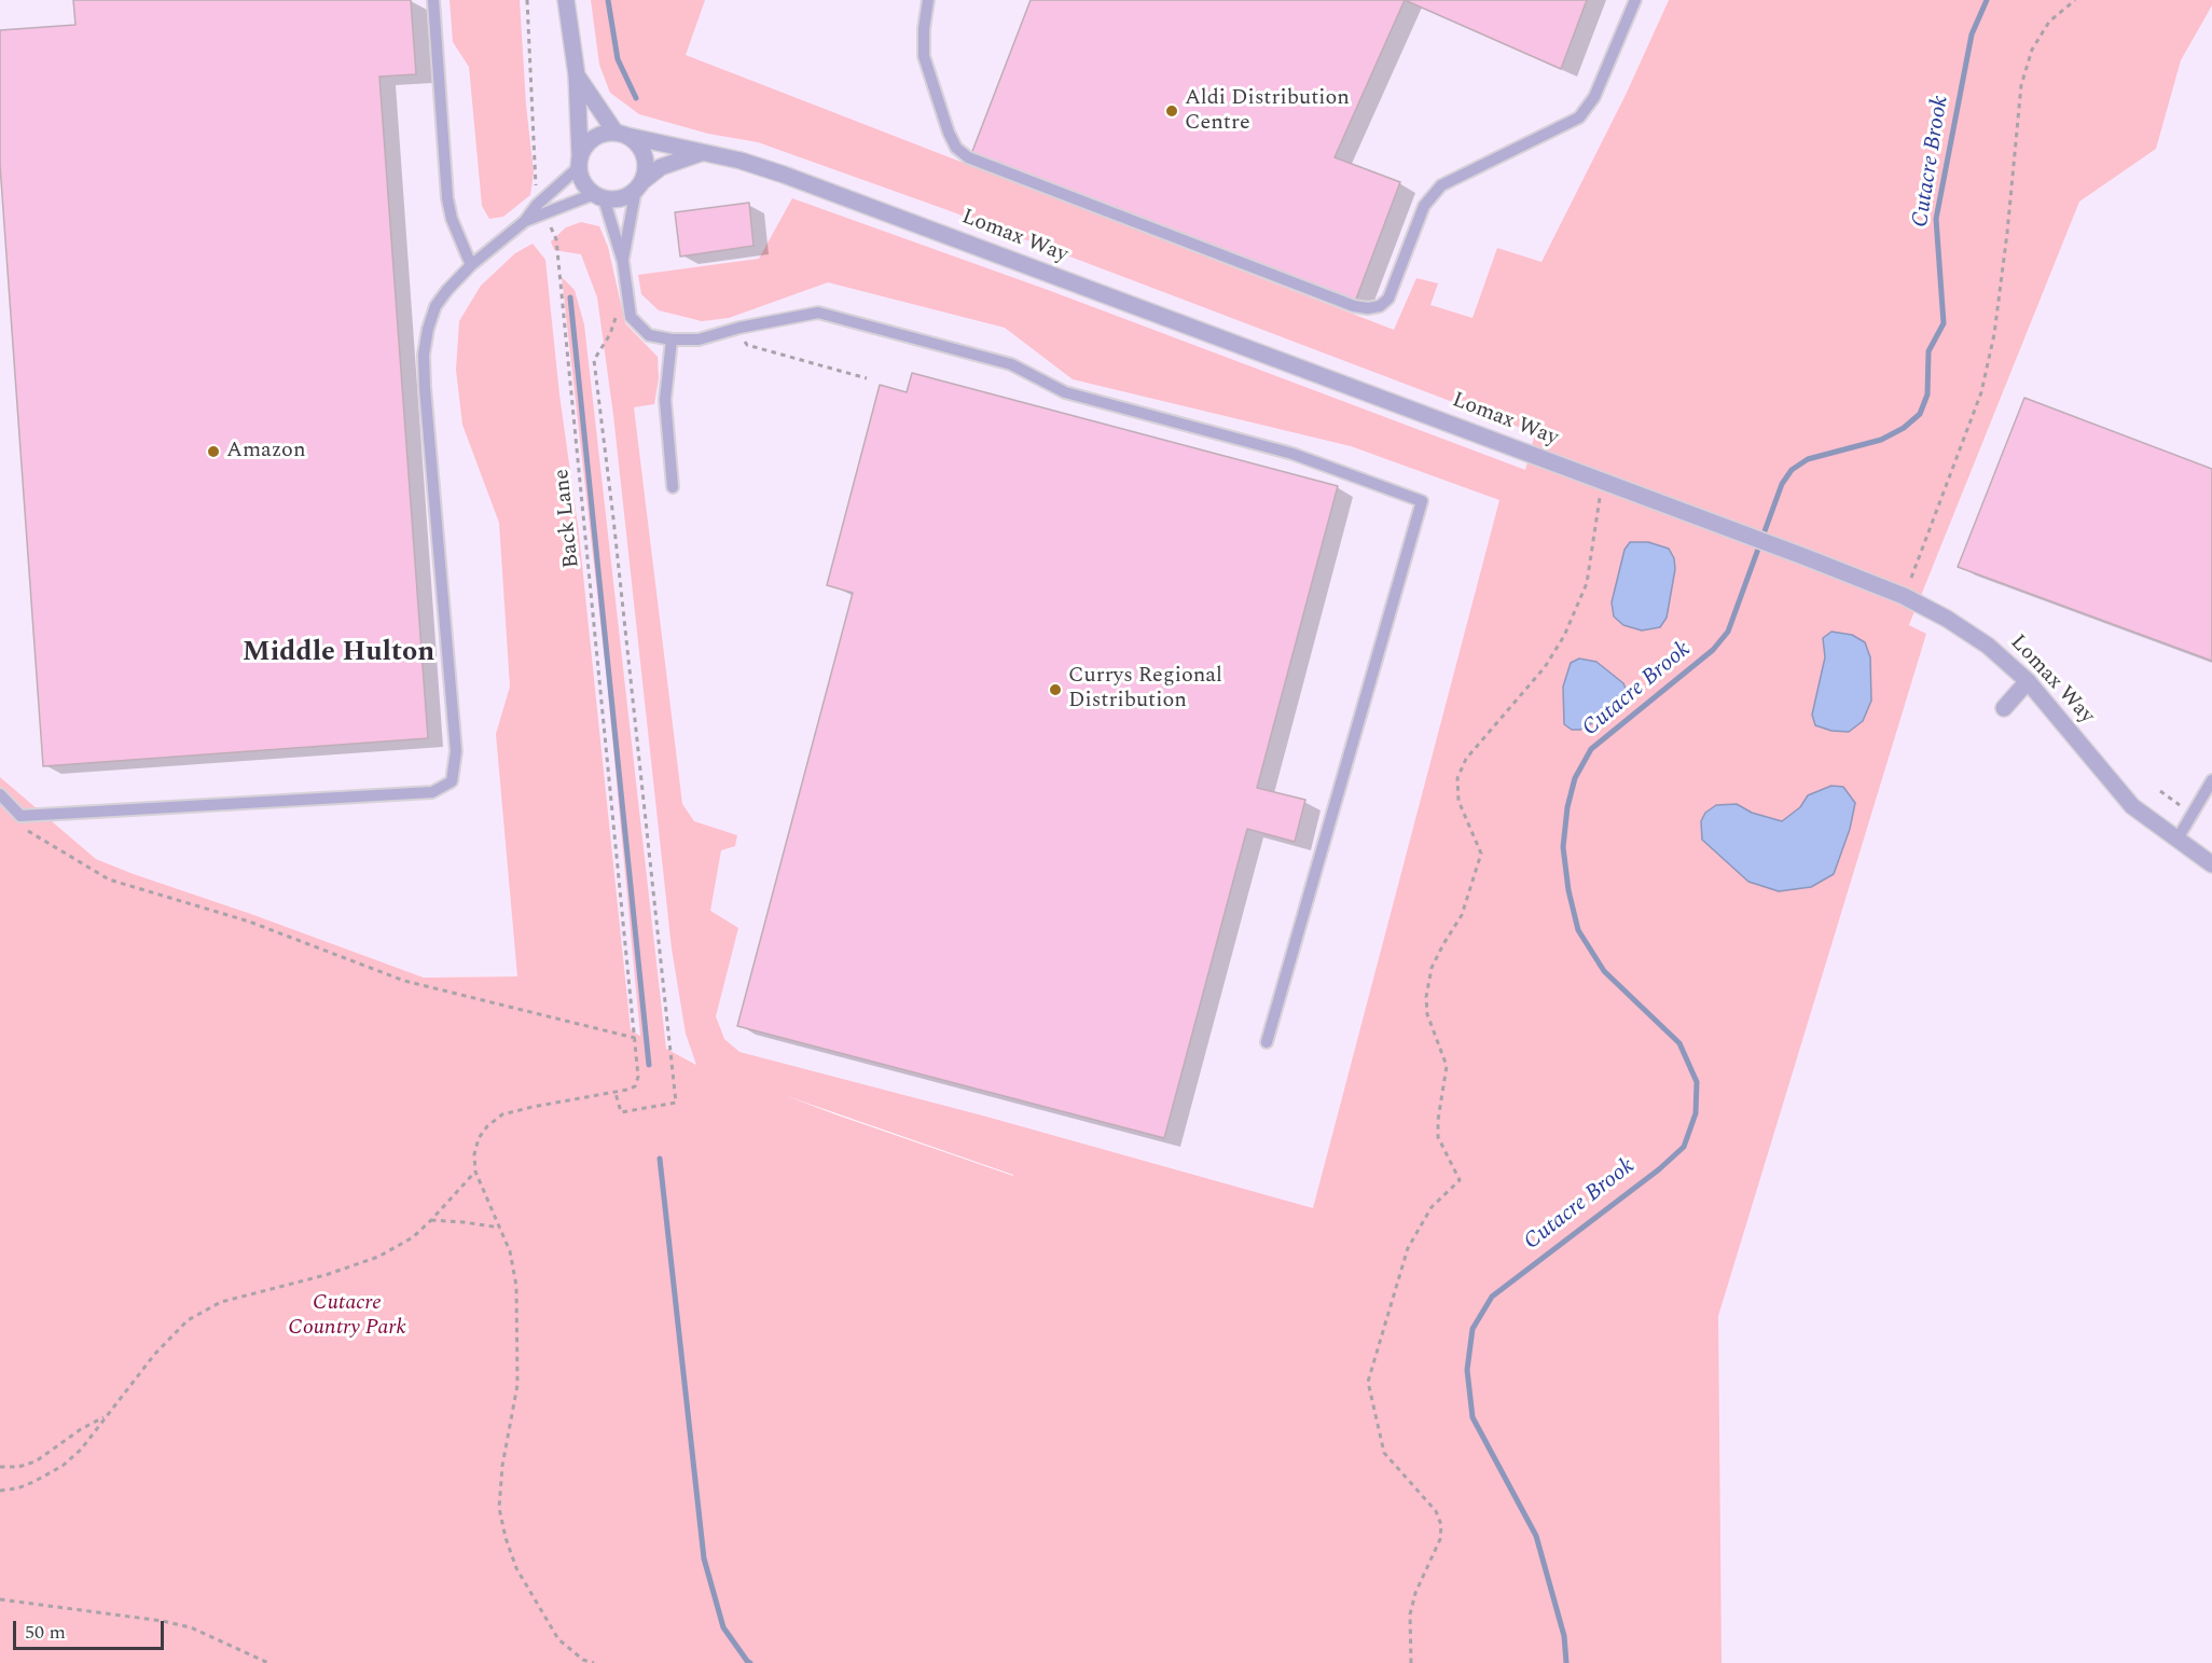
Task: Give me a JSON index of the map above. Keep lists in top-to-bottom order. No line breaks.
{"streets":{"street":["Lomax Way"],"path":["Back Lane"]},"districts":["Middle Hulton"],"water":["Cutacre Brook"],"parks":["Cutacre Country Park"],"places":["Aldi Distribution Centre","Amazon","Currys Regional Distribution"],"scale_bar":"50 m"}
